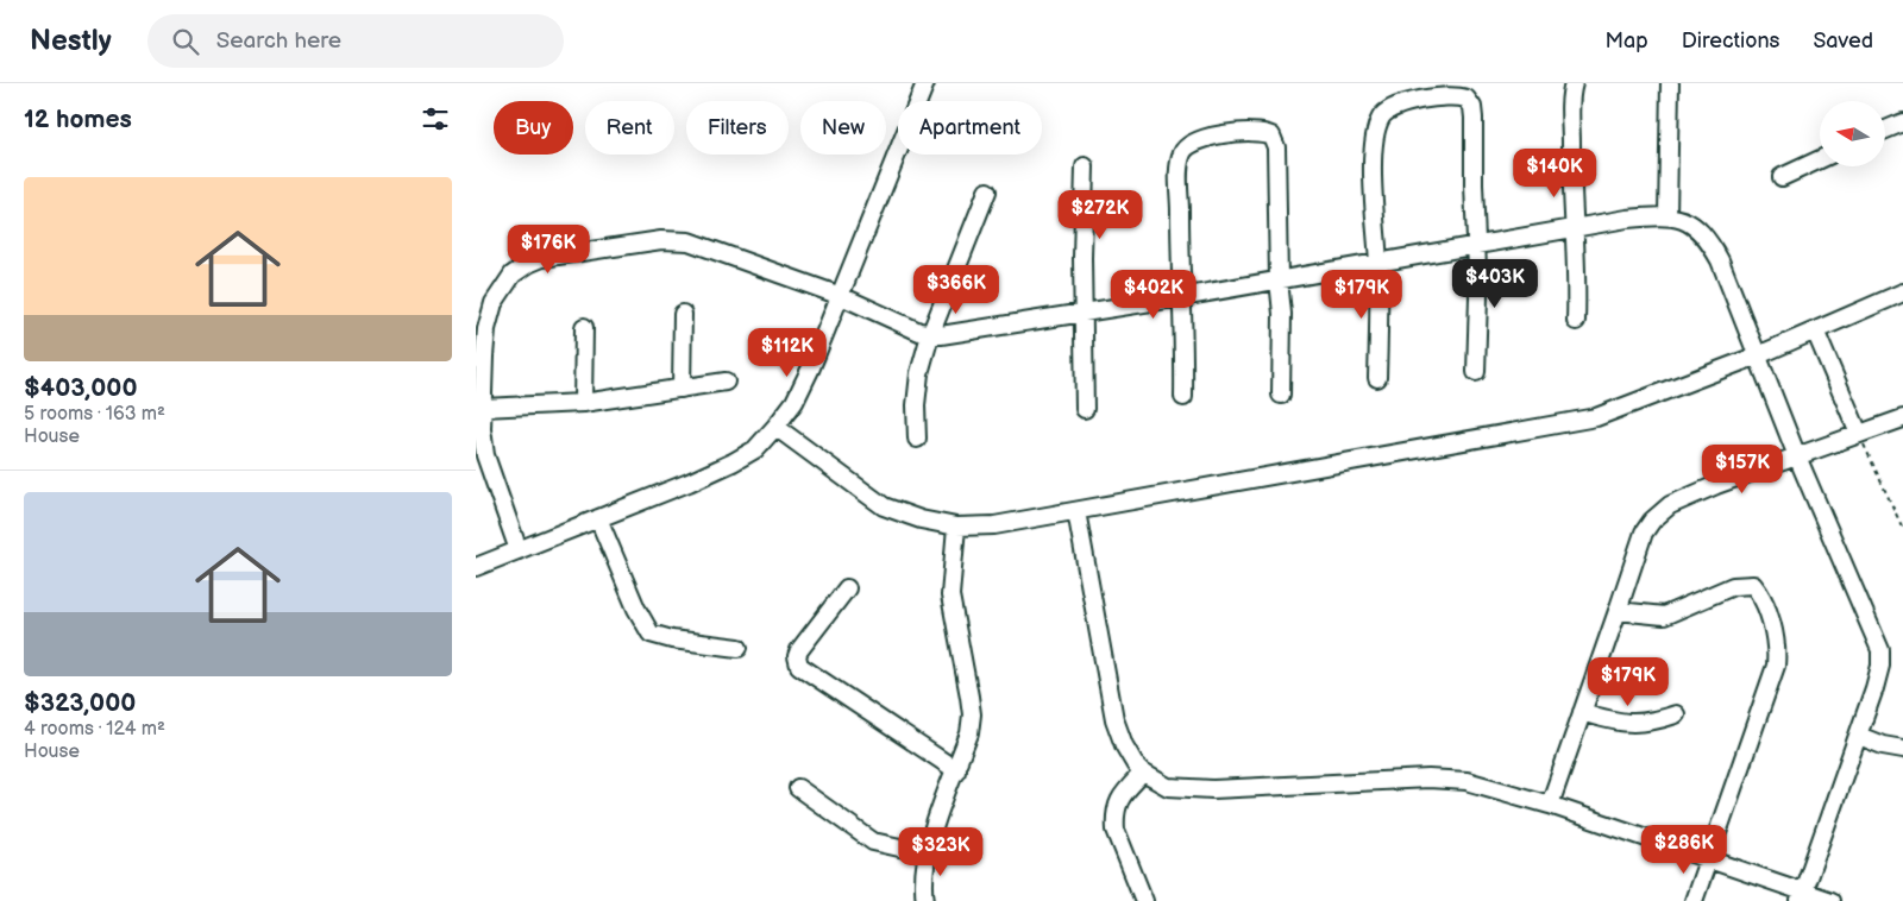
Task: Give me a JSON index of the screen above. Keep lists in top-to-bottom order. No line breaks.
{"north":"left","page":{"header":"Nestly","search":"Search here","nav":["Map","Directions","Saved"],"heading":"12 homes","chip":["Buy","Rent","Filters","New","Apartment"],"price":["$140K","$272K","$176K","$403K","$366K","$402K","$179K","$112K","$157K","$179K","$286K","$323K"],"list":[{"name":"$403,000","note":"5 rooms · 163 m² · House"},{"name":"$323,000","note":"4 rooms · 124 m² · House"}]}}
